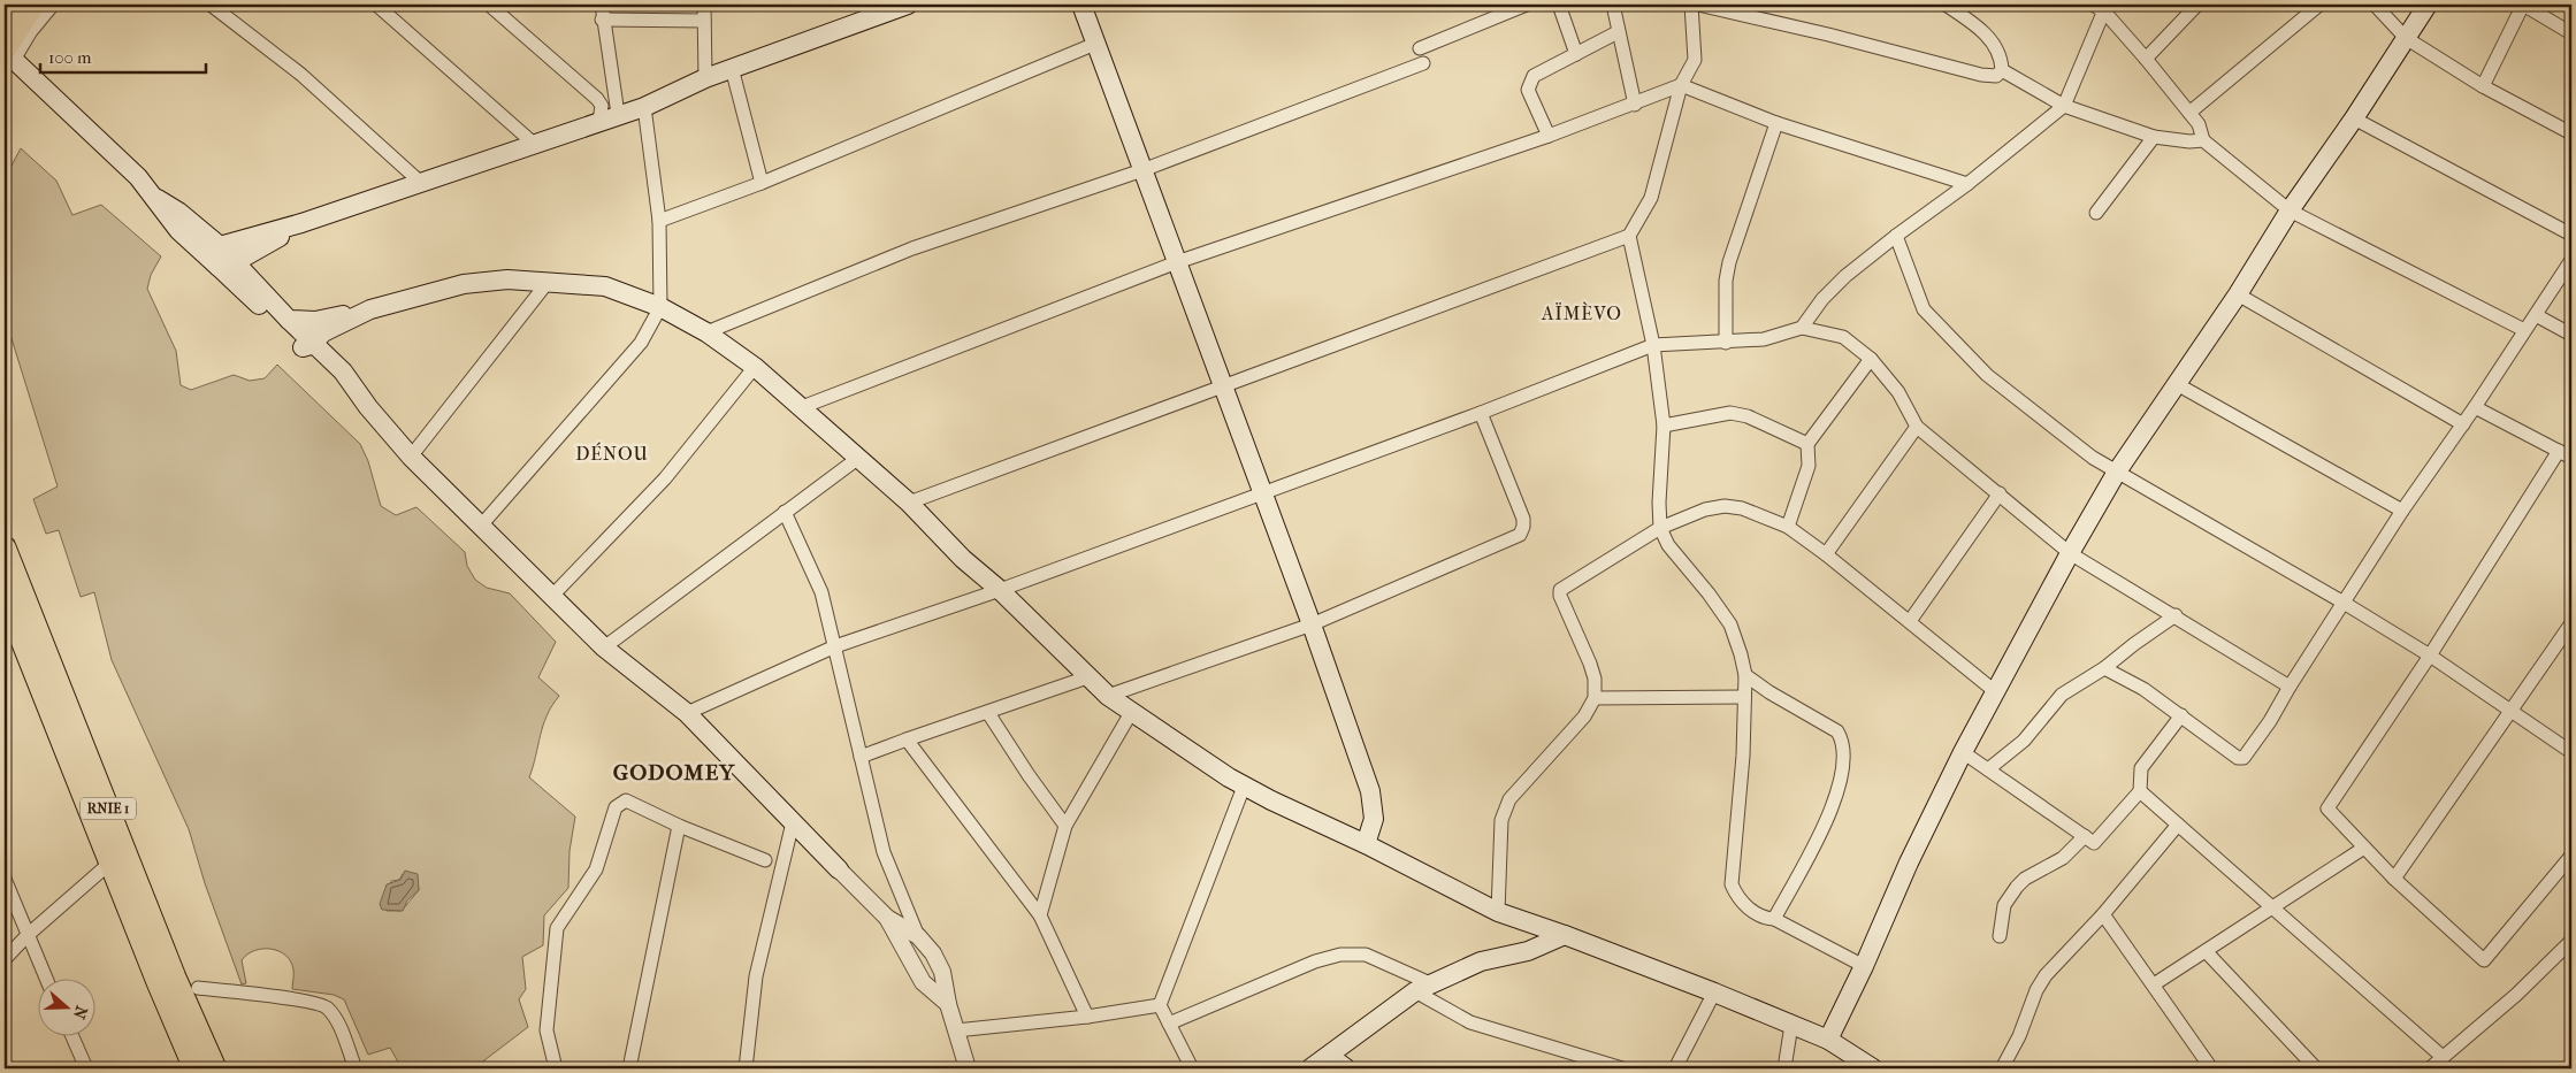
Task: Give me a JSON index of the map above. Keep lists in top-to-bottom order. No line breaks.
{"streets":{"highway":["RNIE 1"]},"districts":["AÏMÈVO","DÉNOU","GODOMEY"],"scale_bar":"100 m","north":"right"}
